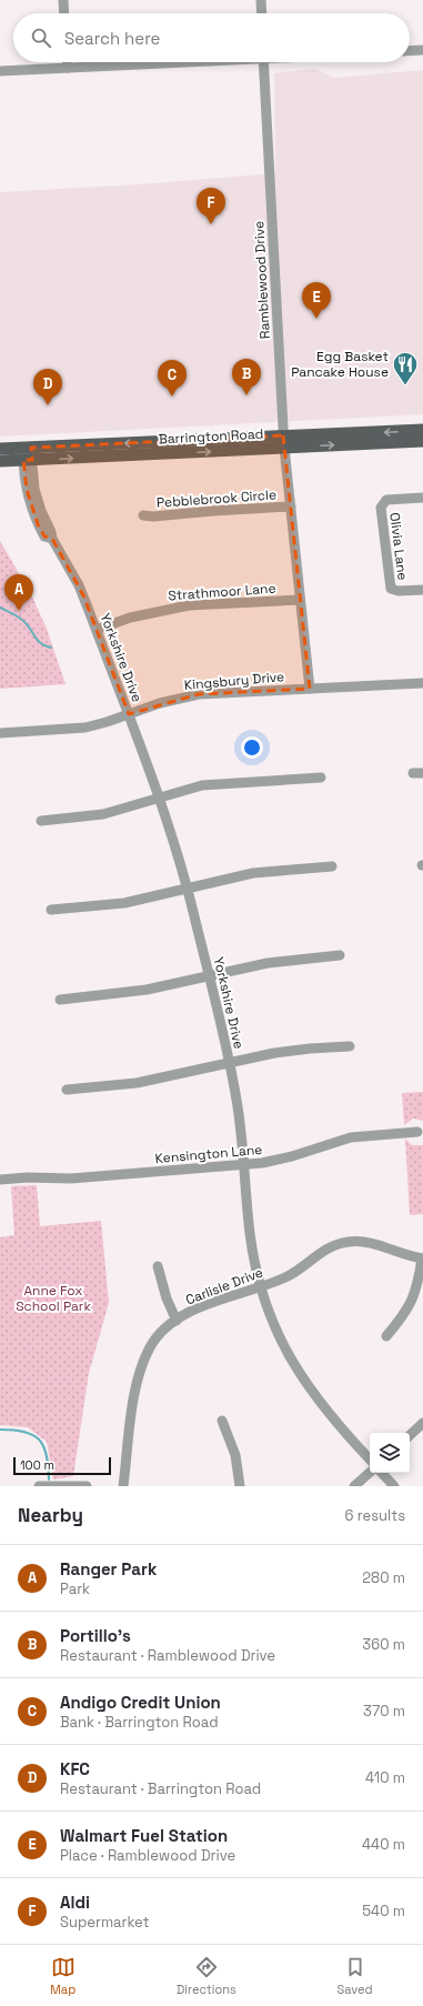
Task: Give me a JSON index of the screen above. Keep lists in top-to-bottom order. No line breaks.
{"streets":{"main road":["Barrington Road"],"street":["Ramblewood Drive","Pebblebrook Circle","Olivia Lane","Strathmoor Lane","Yorkshire Drive","Kingsbury Drive","Kensington Lane","Carlisle Drive"]},"crossings":[["Ramblewood Drive","Barrington Road"],["Ramblewood Drive","Pebblebrook Circle"],["Ramblewood Drive","Strathmoor Lane"],["Ramblewood Drive","Kingsbury Drive"],["Barrington Road","Yorkshire Drive"],["Strathmoor Lane","Yorkshire Drive"],["Yorkshire Drive","Kingsbury Drive"],["Yorkshire Drive","Kensington Lane"],["Yorkshire Drive","Carlisle Drive"]],"parks":["Anne Fox School Park"],"places":{"restaurant":["Egg Basket Pancake House"]},"scale_bar":"100 m","page":{"search":"Search here","pins":["F","E","B","C","D","A"],"scale":"100 m","heading":["Nearby","6 results"],"list":[{"mark":"A","name":"Ranger Park","note":"Park","value":"280 m"},{"mark":"B","name":"Portillo's","note":"Restaurant · Ramblewood Drive","value":"360 m"},{"mark":"C","name":"Andigo Credit Union","note":"Bank · Barrington Road","value":"370 m"},{"mark":"D","name":"KFC","note":"Restaurant · Barrington Road","value":"410 m"},{"mark":"E","name":"Walmart Fuel Station","note":"Place · Ramblewood Drive","value":"440 m"},{"mark":"F","name":"Aldi","note":"Supermarket","value":"540 m"}],"nav":["Map","Directions","Saved"]}}
